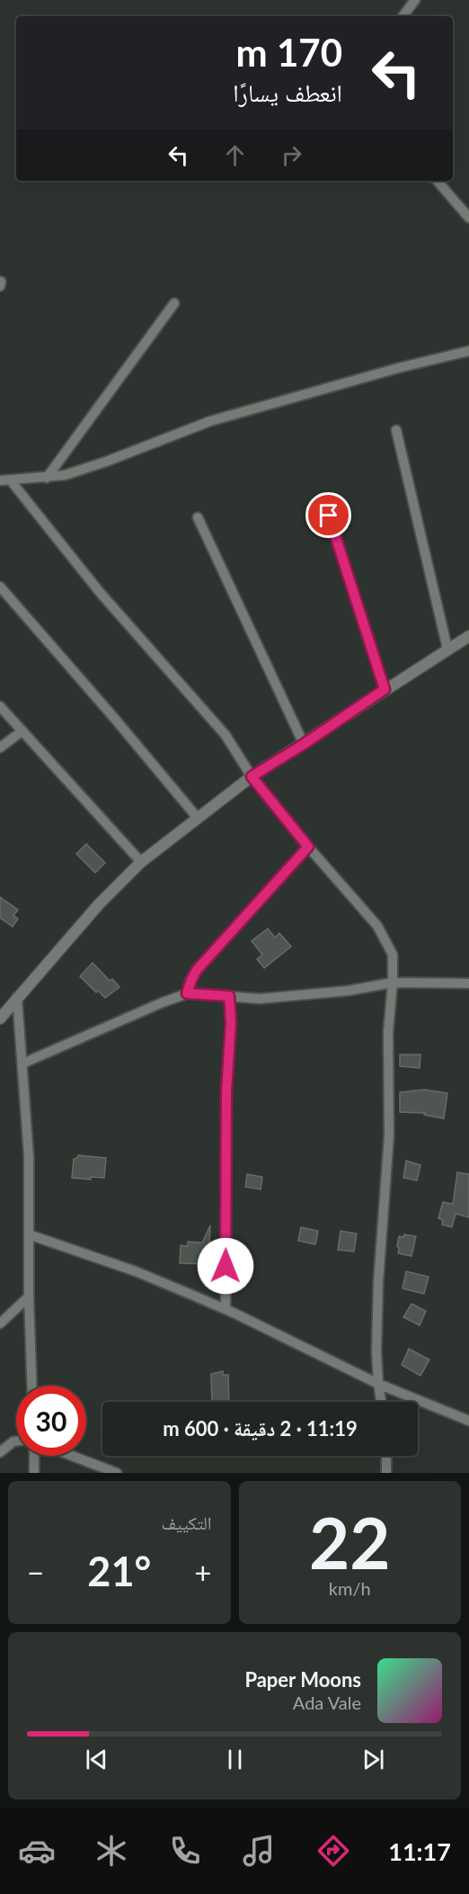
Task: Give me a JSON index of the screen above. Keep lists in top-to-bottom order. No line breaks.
{"page":{"turn":["170 m","انعطف يسارًا"],"limit":"30","trip":"11:19 · 2 دقيقة · 600 m","tile":[["22","km/h"],"التكييف"],"heat":["−","21°","+"],"song":["Paper Moons","Ada Vale"],"tabs":"11:17"}}
